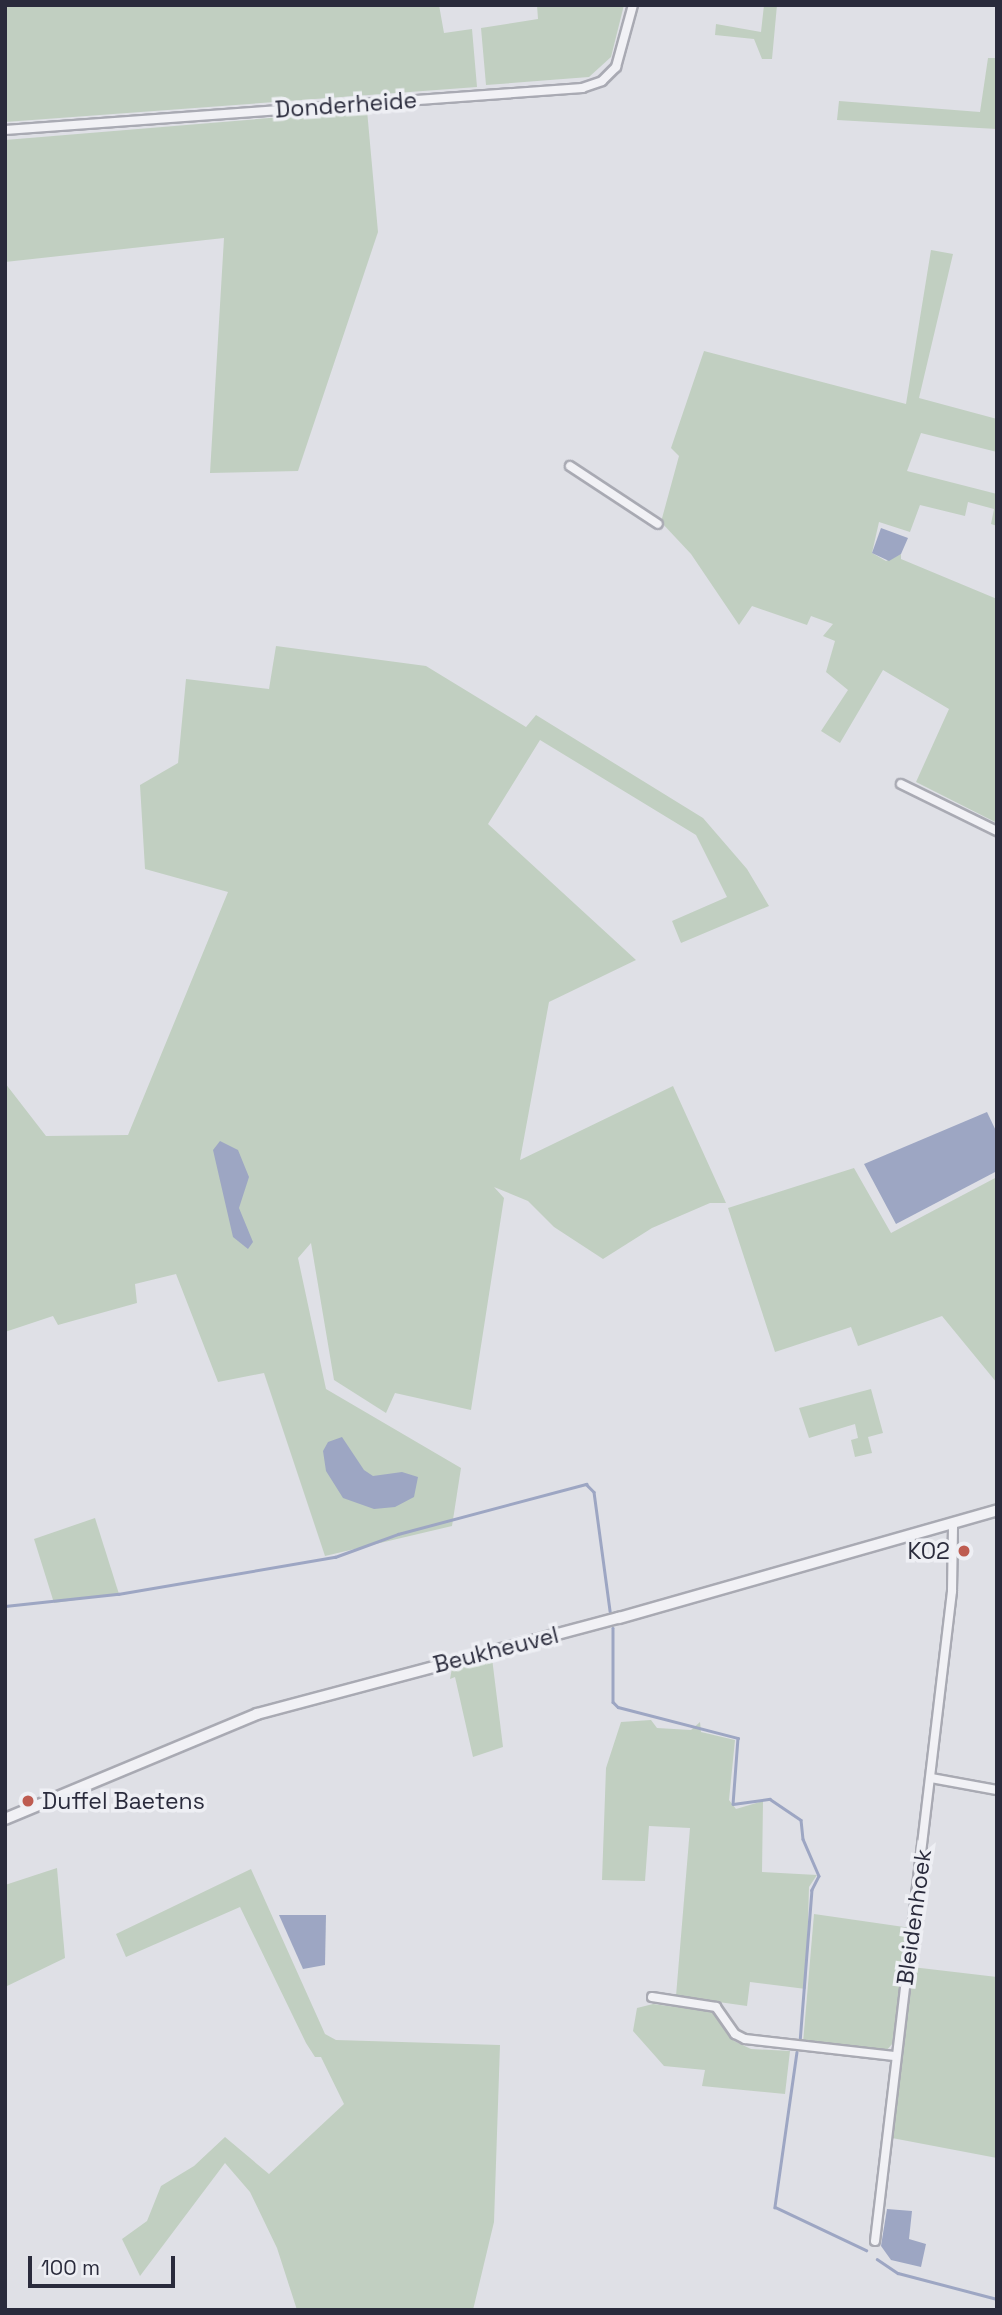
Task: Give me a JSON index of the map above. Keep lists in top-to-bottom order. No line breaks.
{"streets":{"street":["Donderheide","Beukheuvel","Bleidenhoek"]},"crossings":[["Beukheuvel","Bleidenhoek"]],"places":["KO2","Duffel Baetens"],"scale_bar":"100 m"}
